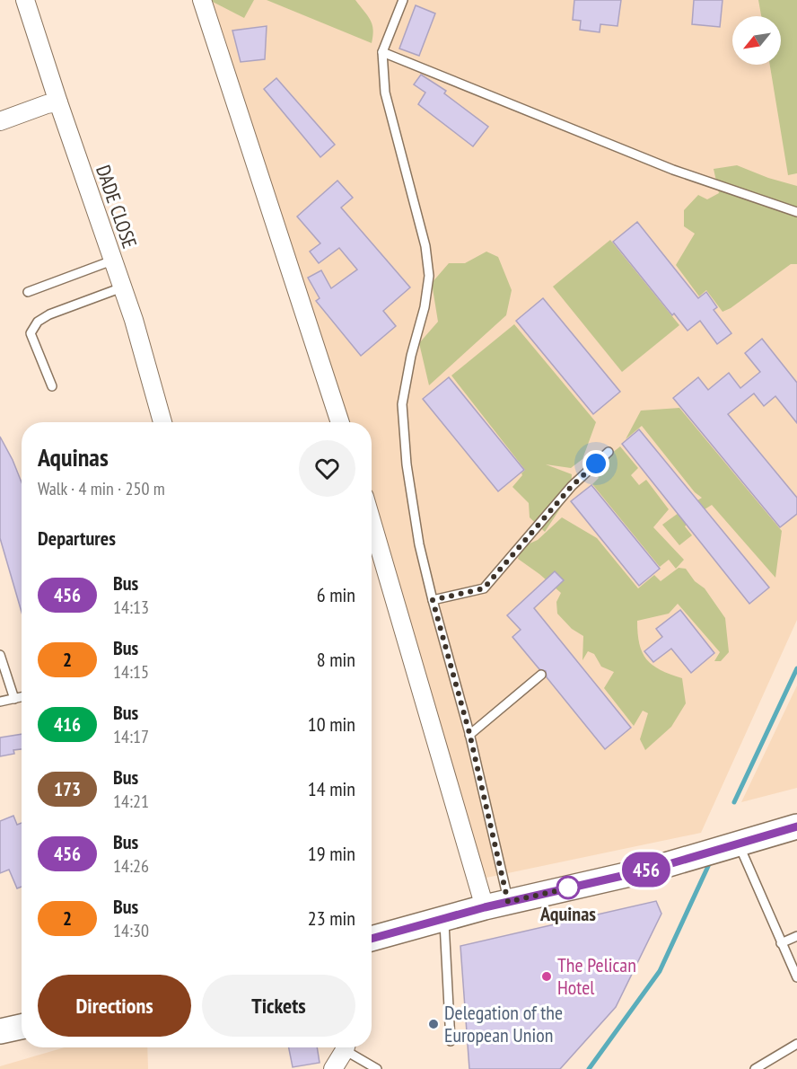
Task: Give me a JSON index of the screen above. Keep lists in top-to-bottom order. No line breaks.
{"streets":{"street":["DADE CLOSE"]},"places":["Aquinas","The Pelican Hotel","Delegation of the European Union"],"lines":["bus line 456"],"north":"bottom left","page":{"on_map":"456","heading":[["Aquinas","Walk · 4 min · 250 m"],"Departures"],"list":[{"mark":"456","name":"Bus","note":"14:13","value":"6 min"},{"mark":"2","name":"Bus","note":"14:15","value":"8 min"},{"mark":"416","name":"Bus","note":"14:17","value":"10 min"},{"mark":"173","name":"Bus","note":"14:21","value":"14 min"},{"mark":"456","name":"Bus","note":"14:26","value":"19 min"},{"mark":"2","name":"Bus","note":"14:30","value":"23 min"}],"buttons":["Directions","Tickets"]}}
